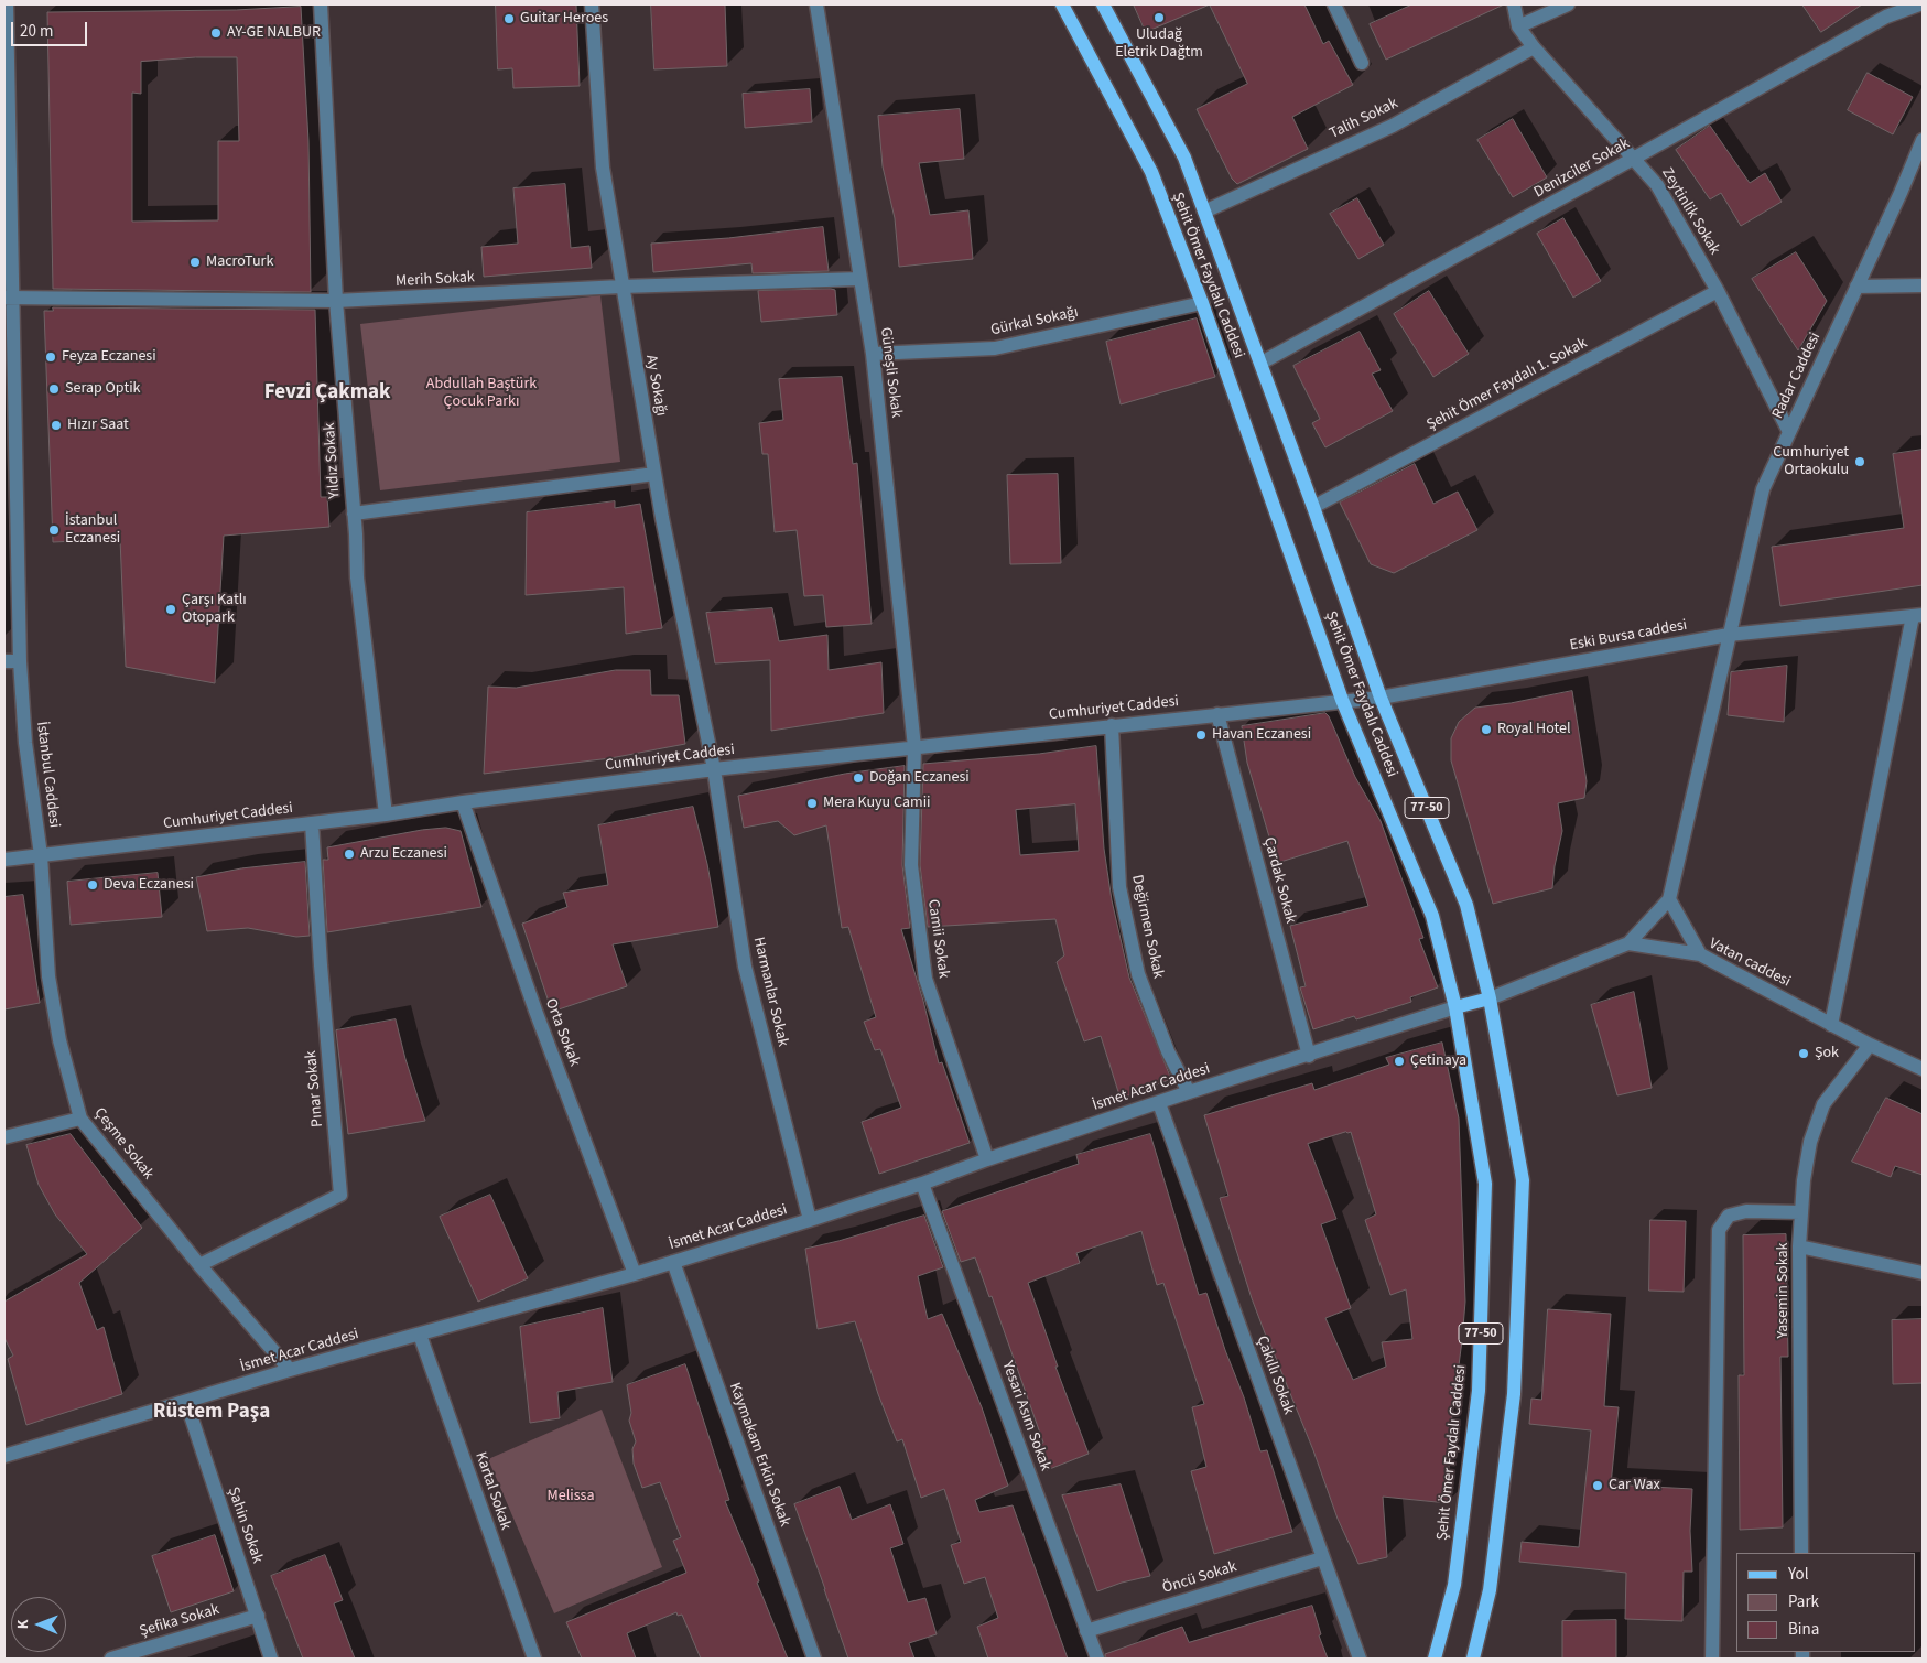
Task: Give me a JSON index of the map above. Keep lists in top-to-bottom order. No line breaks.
{"streets":{"main road":["Şehit Ömer Faydalı Caddesi","77-50"],"street":["Talih Sokak","Denizciler Sokak","Zeytinlik Sokak","Merih Sokak","Gürkal Sokağı","Güneşli Sokak","Radar Caddesi","Şehit Ömer Faydalı 1. Sokak","Ay Sokağı","Yıldız Sokak","Eski Bursa caddesi","Cumhuriyet Caddesi","İstanbul Caddesi","Çardak Sokak","Değirmen Sokak","Camii Sokak","Vatan caddesi","Harmanlar Sokak","Orta Sokak","İsmet Acar Caddesi","Pınar Sokak","Çeşme Sokak","Yasemin Sokak","Çakıllı Sokak","Yesari Asım Sokak","Kaymakam Erkin Sokak","Kartal Sokak","Şahin Sokak","Öncü Sokak","Şefika Sokak"]},"crossings":[["Talih Sokak","Zeytinlik Sokak"],["Talih Sokak","Şehit Ömer Faydalı Caddesi"],["Denizciler Sokak","Zeytinlik Sokak"],["Denizciler Sokak","Şehit Ömer Faydalı Caddesi"],["Zeytinlik Sokak","Radar Caddesi"],["Zeytinlik Sokak","Şehit Ömer Faydalı 1. Sokak"],["Şehit Ömer Faydalı Caddesi","Gürkal Sokağı"],["Şehit Ömer Faydalı Caddesi","Şehit Ömer Faydalı 1. Sokak"],["Şehit Ömer Faydalı Caddesi","Eski Bursa caddesi"],["Şehit Ömer Faydalı Caddesi","Cumhuriyet Caddesi"],["Şehit Ömer Faydalı Caddesi","İsmet Acar Caddesi"],["Merih Sokak","Güneşli Sokak"],["Merih Sokak","Ay Sokağı"],["Merih Sokak","Yıldız Sokak"],["Merih Sokak","İstanbul Caddesi"],["Gürkal Sokağı","Güneşli Sokak"],["Güneşli Sokak","Cumhuriyet Caddesi"],["Güneşli Sokak","Camii Sokak"],["Radar Caddesi","Eski Bursa caddesi"],["Ay Sokağı","Cumhuriyet Caddesi"],["Ay Sokağı","Harmanlar Sokak"],["Yıldız Sokak","Cumhuriyet Caddesi"],["Eski Bursa caddesi","Cumhuriyet Caddesi"],["Cumhuriyet Caddesi","İstanbul Caddesi"],["Cumhuriyet Caddesi","Çardak Sokak"],["Cumhuriyet Caddesi","Değirmen Sokak"],["Cumhuriyet Caddesi","Camii Sokak"],["Cumhuriyet Caddesi","Harmanlar Sokak"],["Cumhuriyet Caddesi","Orta Sokak"],["Cumhuriyet Caddesi","Pınar Sokak"],["Cumhuriyet Caddesi","Çeşme Sokak"],["İstanbul Caddesi","Çeşme Sokak"],["Çardak Sokak","İsmet Acar Caddesi"],["Değirmen Sokak","İsmet Acar Caddesi"],["Camii Sokak","İsmet Acar Caddesi"],["Vatan caddesi","Yasemin Sokak"],["Harmanlar Sokak","İsmet Acar Caddesi"],["Orta Sokak","İsmet Acar Caddesi"],["İsmet Acar Caddesi","Çeşme Sokak"],["İsmet Acar Caddesi","Çakıllı Sokak"],["İsmet Acar Caddesi","Yesari Asım Sokak"],["İsmet Acar Caddesi","Kaymakam Erkin Sokak"],["İsmet Acar Caddesi","Kartal Sokak"],["İsmet Acar Caddesi","Şahin Sokak"],["Pınar Sokak","Çeşme Sokak"],["Çakıllı Sokak","Öncü Sokak"],["Yesari Asım Sokak","Öncü Sokak"],["Şahin Sokak","Şefika Sokak"]],"districts":["Fevzi Çakmak","Rüstem Paşa"],"parks":["Abdullah Baştürk Çocuk Parkı","Melissa"],"places":["Uludağ Eletrik Dağtm","Guitar Heroes","AY-GE NALBUR","MacroTurk","Feyza Eczanesi","Serap Optik","Hızır Saat","Cumhuriyet Ortaokulu","İstanbul Eczanesi","Çarşı Katlı Otopark","Royal Hotel","Havan Eczanesi","Doğan Eczanesi","Mera Kuyu Camii","Arzu Eczanesi","Deva Eczanesi","Şok","Çetinaya","Car Wax"],"legend":["Yol","Park","Bina"],"scale_bar":"20 m","north":"left"}
